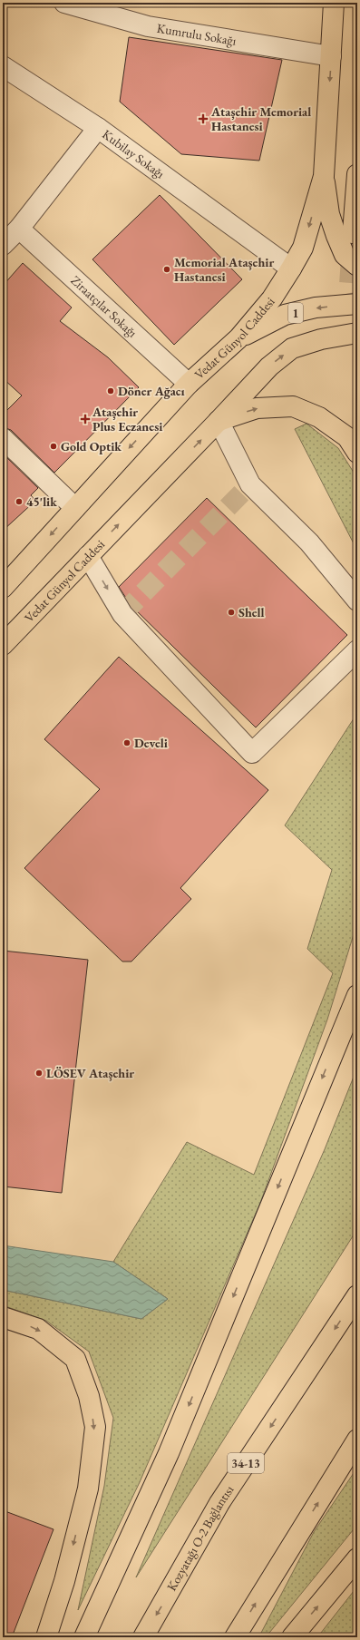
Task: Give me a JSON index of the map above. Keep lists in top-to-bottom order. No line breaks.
{"streets":{"main road":["1","Vedat Günyol Caddesi","34-13","Kozyatağı O-2 Bağlantısı"],"street":["Kumrulu Sokağı","Kubilay Sokağı","Ziraatçılar Sokağı"]},"crossings":[["Kumrulu Sokağı","Vedat Günyol Caddesi"],["Kubilay Sokağı","Ziraatçılar Sokağı"],["Kubilay Sokağı","Vedat Günyol Caddesi"],["Ziraatçılar Sokağı","Vedat Günyol Caddesi"],["1","Vedat Günyol Caddesi"]],"places":{"health":["Ataşehir Memorial Hastanesi","Ataşehir Plus Eczanesi"],"other":["Memorial Ataşehir Hastanesi","Döner Ağacı","Gold Optik","45'lik","Shell","Develi","LÖSEV Ataşehir"]}}
